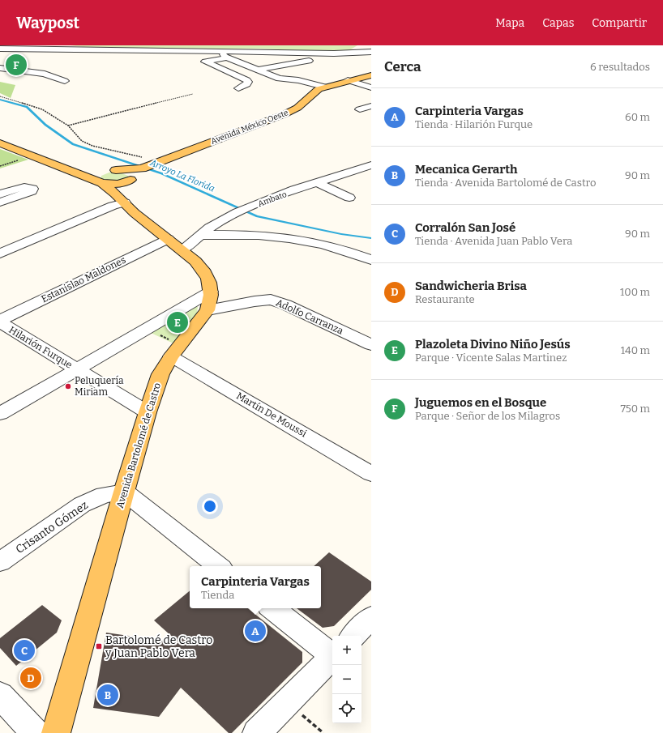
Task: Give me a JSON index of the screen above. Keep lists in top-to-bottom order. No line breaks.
{"streets":{"main road":["Avenida México Oeste","Avenida Bartolomé de Castro"],"street":["Ambato","Estanislao Maldones","Adolfo Carranza","Hilarión Furque","Martín De Moussi","Crisanto Gómez"]},"crossings":[["Ambato","Estanislao Maldones"],["Adolfo Carranza","Hilarión Furque"],["Adolfo Carranza","Avenida Bartolomé de Castro"],["Hilarión Furque","Avenida Bartolomé de Castro"],["Martín De Moussi","Avenida Bartolomé de Castro"],["Avenida Bartolomé de Castro","Crisanto Gómez"]],"water":["Arroyo La Florida"],"places":{"other":["Peluquería Miriam"],"transit":["Bartolomé de Castro y Juan Pablo Vera"]},"page":{"header":"Waypost","nav":["Mapa","Capas","Compartir"],"heading":["Cerca","6 resultados"],"pins":["F","E","A","C","D","B"],"list":[{"mark":"A","name":"Carpinteria Vargas","note":"Tienda · Hilarión Furque","value":"60 m"},{"mark":"B","name":"Mecanica Gerarth","note":"Tienda · Avenida Bartolomé de Castro","value":"90 m"},{"mark":"C","name":"Corralón San José","note":"Tienda · Avenida Juan Pablo Vera","value":"90 m"},{"mark":"D","name":"Sandwicheria Brisa","note":"Restaurante","value":"100 m"},{"mark":"E","name":"Plazoleta Divino Niño Jesús","note":"Parque · Vicente Salas Martinez","value":"140 m"},{"mark":"F","name":"Juguemos en el Bosque","note":"Parque · Señor de los Milagros","value":"750 m"}],"popup":["Carpinteria Vargas","Tienda"],"map_buttons":["+","−"]}}
